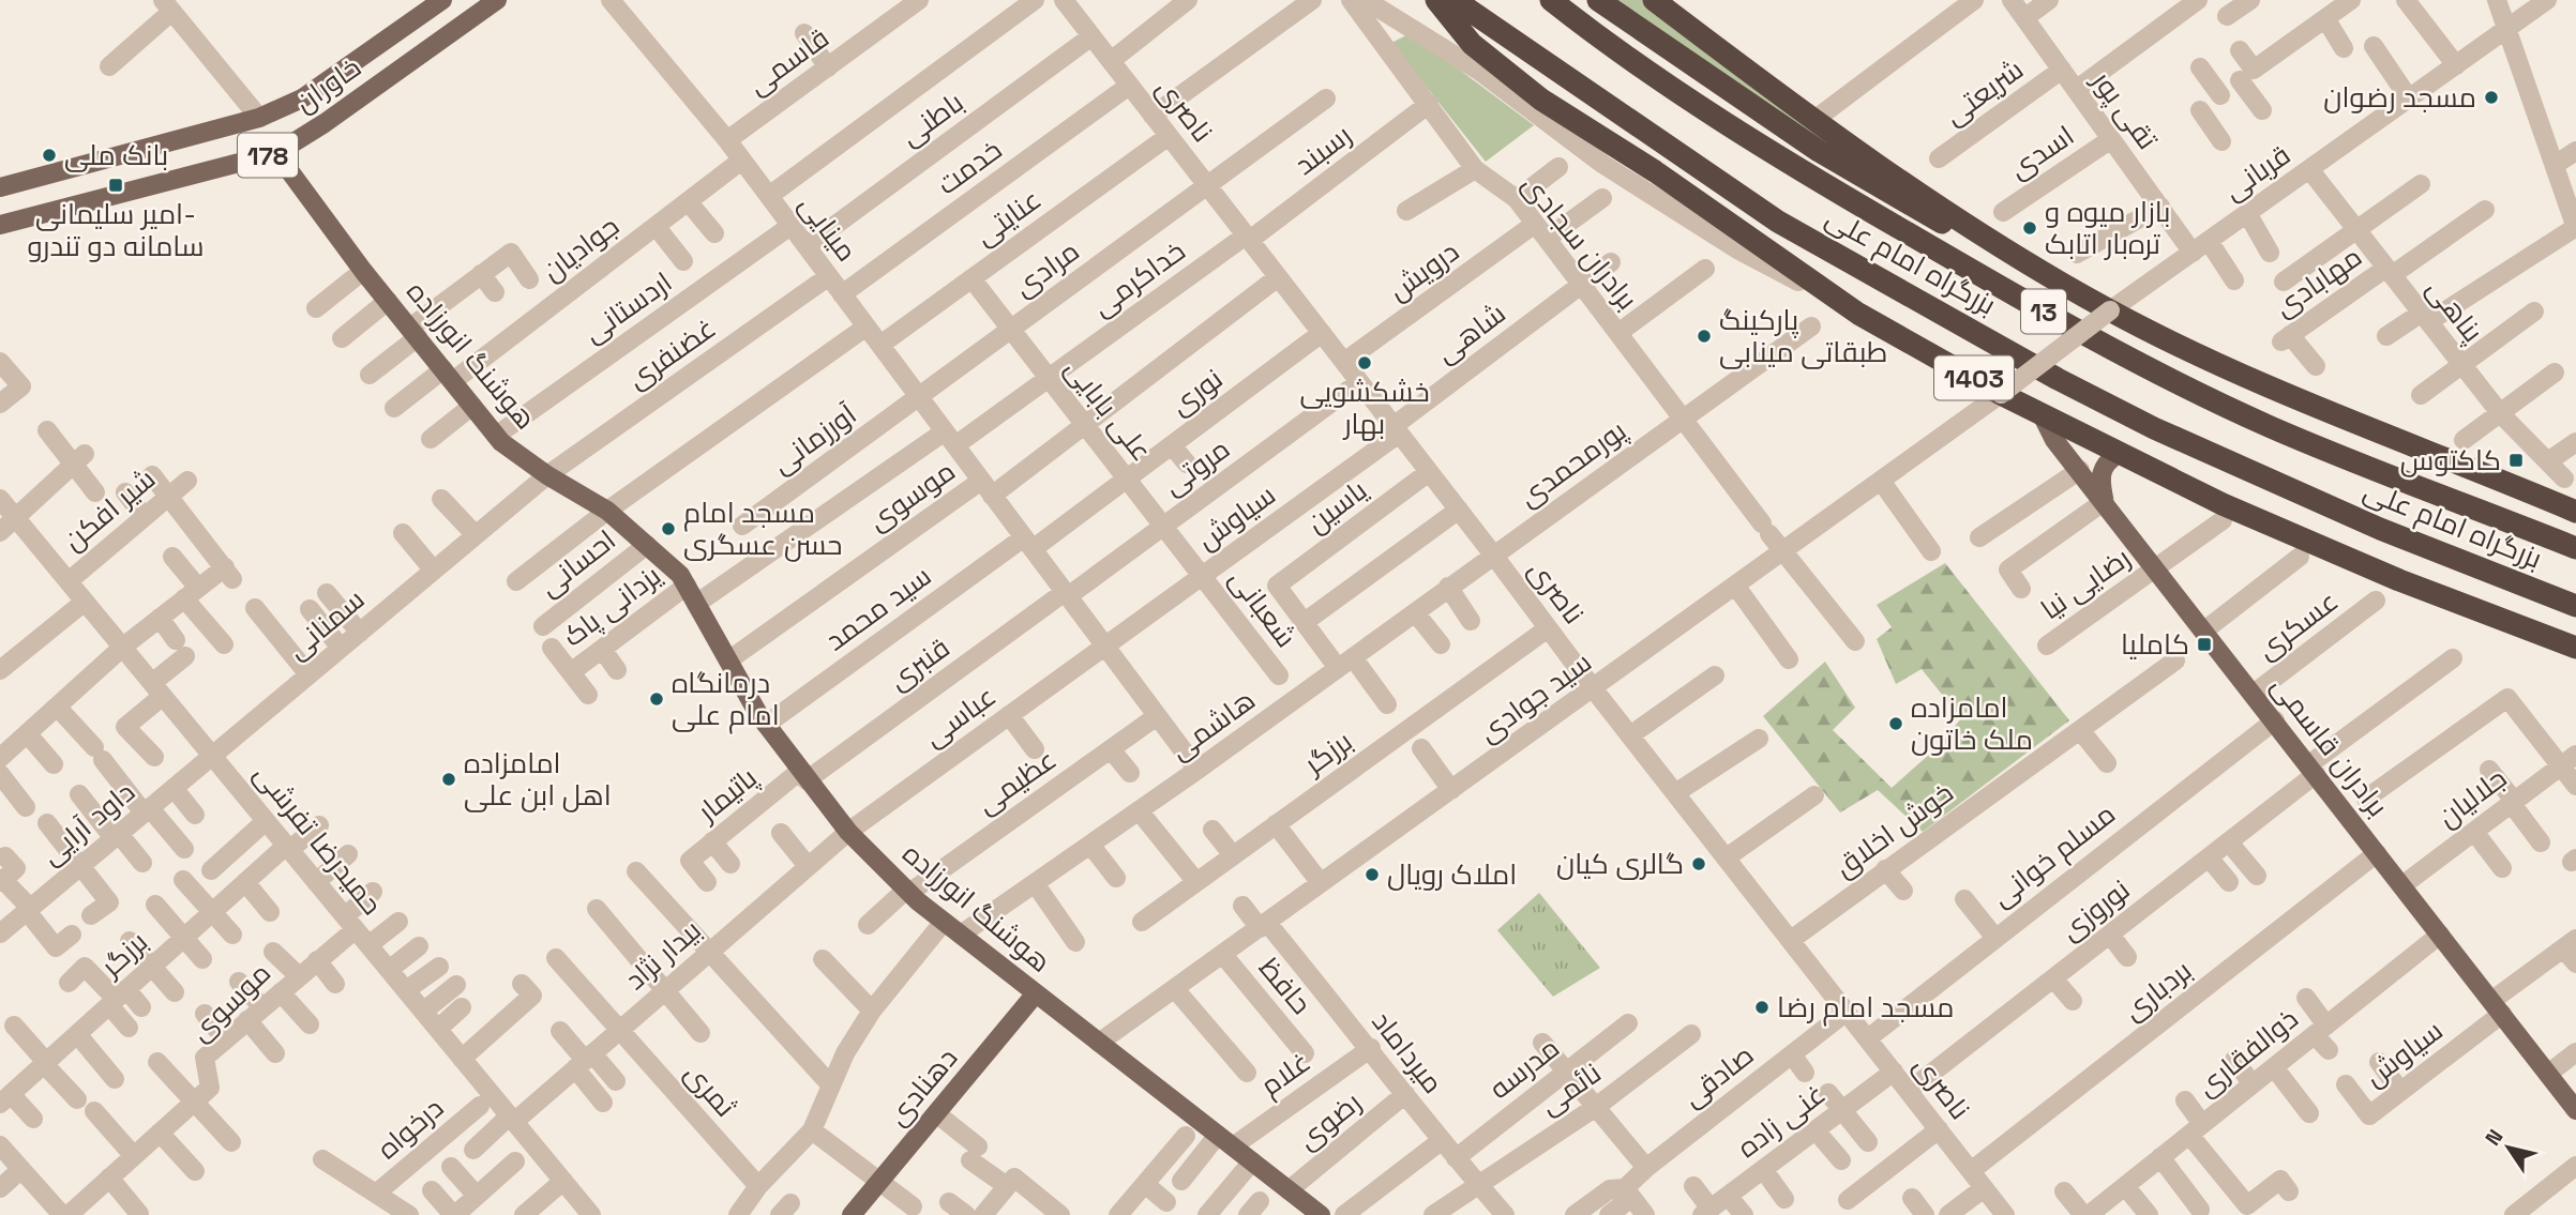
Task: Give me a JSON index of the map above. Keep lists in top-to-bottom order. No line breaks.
{"streets":{"highway":["بزرگراه امام علی","13","1403"],"main road":["خاوران","178","هوشنگ انورزاده","برادران قاسمی","دهنادی"],"street":["قاسمی","شریعتی","ناصری","تقی پور","باطنی","رسبند","اسدی","خدمت","قربانی","عنایتی","مینایی","برادران سجادی","جوادیان","مرادی","درویش","خداکرمی","مهابادی","اردستانی","پناهی","شاهی","غضنفری","نوری","علی بابایی","آورزمانی","پورمحمدی","مروتی","موسوی","یاسین","شیر افکن","سیاوش","احسانی","رضایی نیا","یزدانی پاک","سید محمد","شعبانی","سمنانی","عسکری","قنبری","سید جوادی","عباسی","هاشمی","برزگر","عظیمی","پاتیمار","جلالیان","داود آرایی","خوش اخلاق","حمیدرضا تفرشی","مسلم خوانی","نوروزی","بیدار نژاد","حافظ","بردباری","میرداماد","ذوالفقاری","مدرسه","غلام","صادقی","نائمی","ثمری","رضوی","غنی زاده","درخواه"]},"crossings":[["قاسمی","مینایی"],["خاوران","هوشنگ انورزاده"],["شریعتی","تقی پور"],["ناصری","باطنی"],["ناصری","رسبند"],["ناصری","خدمت"],["ناصری","عنایتی"],["ناصری","مرادی"],["ناصری","درویش"],["ناصری","خداکرمی"],["ناصری","شاهی"],["ناصری","نوری"],["ناصری","پورمحمدی"],["ناصری","مروتی"],["ناصری","یاسین"],["ناصری","سیاوش"],["ناصری","سید جوادی"],["ناصری","هاشمی"],["ناصری","برزگر"],["ناصری","خوش اخلاق"],["ناصری","مسلم خوانی"],["ناصری","نوروزی"],["ناصری","بردباری"],["ناصری","صادقی"],["ناصری","غنی زاده"],["تقی پور","اسدی"],["تقی پور","قربانی"],["باطنی","مینایی"],["رسبند","برادران سجادی"],["رسبند","خداکرمی"],["خدمت","مینایی"],["قربانی","پناهی"],["قربانی","1403"],["قربانی","سید جوادی"],["عنایتی","مینایی"],["عنایتی","علی بابایی"],["مینایی","جوادیان"],["مینایی","مرادی"],["مینایی","خداکرمی"],["مینایی","اردستانی"],["مینایی","غضنفری"],["مینایی","نوری"],["مینایی","آورزمانی"],["مینایی","مروتی"],["مینایی","موسوی"],["مینایی","سیاوش"],["مینایی","سید محمد"],["مینایی","قنبری"],["مینایی","عباسی"],["مینایی","هاشمی"],["مینایی","عظیمی"],["برادران سجادی","درویش"],["برادران سجادی","شاهی"],["برادران سجادی","پورمحمدی"],["برادران سجادی","سید جوادی"],["جوادیان","اردستانی"],["جوادیان","هوشنگ انورزاده"],["مرادی","علی بابایی"],["مرادی","آورزمانی"],["خداکرمی","هوشنگ انورزاده"],["خداکرمی","علی بابایی"],["مهابادی","پناهی"],["اردستانی","هوشنگ انورزاده"],["شاهی","سیاوش"],["غضنفری","هوشنگ انورزاده"],["غضنفری","سمنانی"],["هوشنگ انورزاده","موسوی"],["هوشنگ انورزاده","احسانی"],["هوشنگ انورزاده","یزدانی پاک"],["هوشنگ انورزاده","سید محمد"],["هوشنگ انورزاده","سمنانی"],["هوشنگ انورزاده","قنبری"],["هوشنگ انورزاده","سید جوادی"],["هوشنگ انورزاده","عباسی"],["هوشنگ انورزاده","هاشمی"],["هوشنگ انورزاده","عظیمی"],["هوشنگ انورزاده","پاتیمار"],["هوشنگ انورزاده","بیدار نژاد"],["هوشنگ انورزاده","غلام"],["هوشنگ انورزاده","دهنادی"],["هوشنگ انورزاده","رضوی"],["1403","سید جوادی"],["1403","برادران قاسمی"],["نوری","علی بابایی"],["نوری","سید محمد"],["علی بابایی","مروتی"],["علی بابایی","سیاوش"],["علی بابایی","شعبانی"],["پورمحمدی","هاشمی"],["مروتی","قنبری"],["موسوی","حمیدرضا تفرشی"],["شیر افکن","حمیدرضا تفرشی"],["سیاوش","شعبانی"],["سیاوش","عباسی"],["سیاوش","برادران قاسمی"],["رضایی نیا","برادران قاسمی"],["سمنانی","داود آرایی"],["سمنانی","حمیدرضا تفرشی"],["عسکری","برادران قاسمی"],["قنبری","پاتیمار"],["سید جوادی","حافظ"],["سید جوادی","میرداماد"],["عباسی","بیدار نژاد"],["برادران قاسمی","جلالیان"],["برادران قاسمی","مسلم خوانی"],["برادران قاسمی","نوروزی"],["برادران قاسمی","بردباری"],["برادران قاسمی","ذوالفقاری"],["برزگر","حمیدرضا تفرشی"],["داود آرایی","حمیدرضا تفرشی"],["حمیدرضا تفرشی","بیدار نژاد"],["بیدار نژاد","ثمری"],["میرداماد","مدرسه"],["میرداماد","غلام"],["میرداماد","نائمی"],["میرداماد","رضوی"]],"places":{"other":["مسجد رضوان","بانک ملی","بازار میوه و تره‌بار اتابک","پارکینگ طبقاتی مینابی","خشکشویی بهار","مسجد امام حسن عسگری","درمانگاه امام علی","امامزاده ملک خاتون","امامزاده اهل ابن علی","گالری کیان","املاک رویال","مسجد امام رضا"],"transit":["امیر سلیمانی- سامانه دو تندرو","کاکتوس","کاملیا"]},"north":"top left"}
